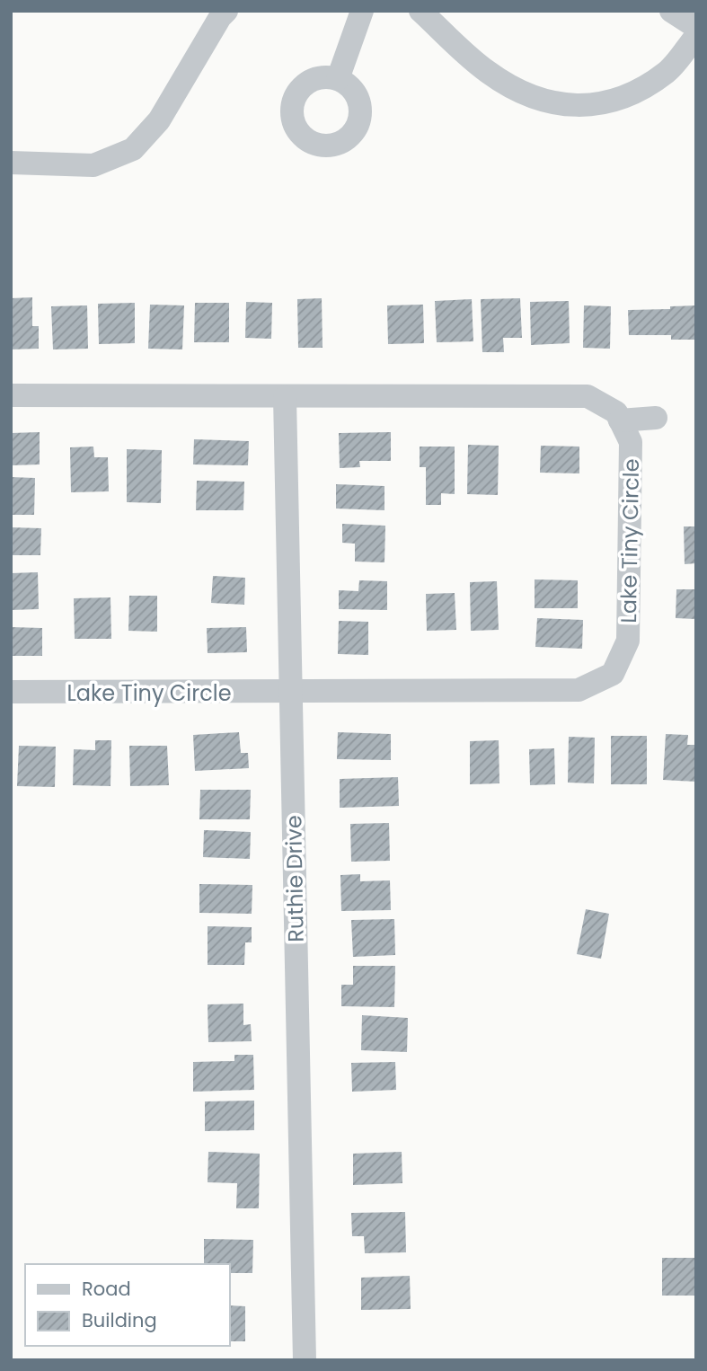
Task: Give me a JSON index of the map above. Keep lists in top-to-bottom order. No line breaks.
{"streets":{"street":["Lake Tiny Circle","Ruthie Drive"]},"crossings":[["Lake Tiny Circle","Ruthie Drive"]],"legend":["Road","Building"]}
